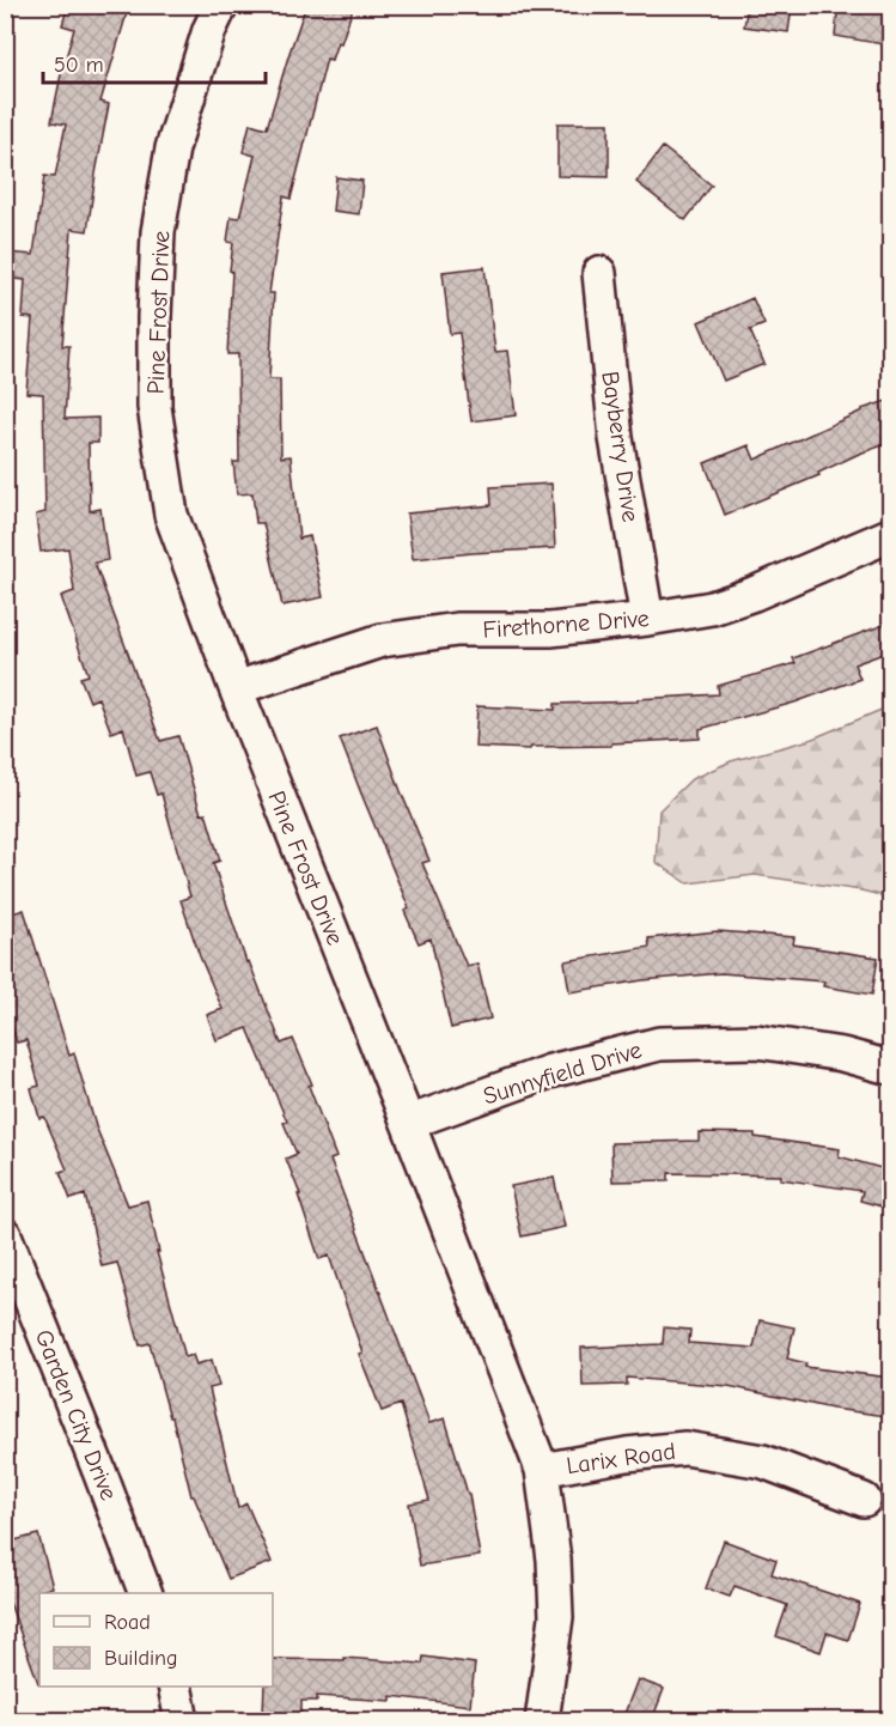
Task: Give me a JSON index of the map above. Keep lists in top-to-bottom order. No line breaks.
{"streets":{"street":["Pine Frost Drive","Bayberry Drive","Firethorne Drive","Sunnyfield Drive","Garden City Drive","Larix Road"]},"crossings":[["Pine Frost Drive","Firethorne Drive"],["Pine Frost Drive","Sunnyfield Drive"],["Pine Frost Drive","Larix Road"],["Bayberry Drive","Firethorne Drive"]],"legend":["Road","Building"],"scale_bar":"50 m"}
